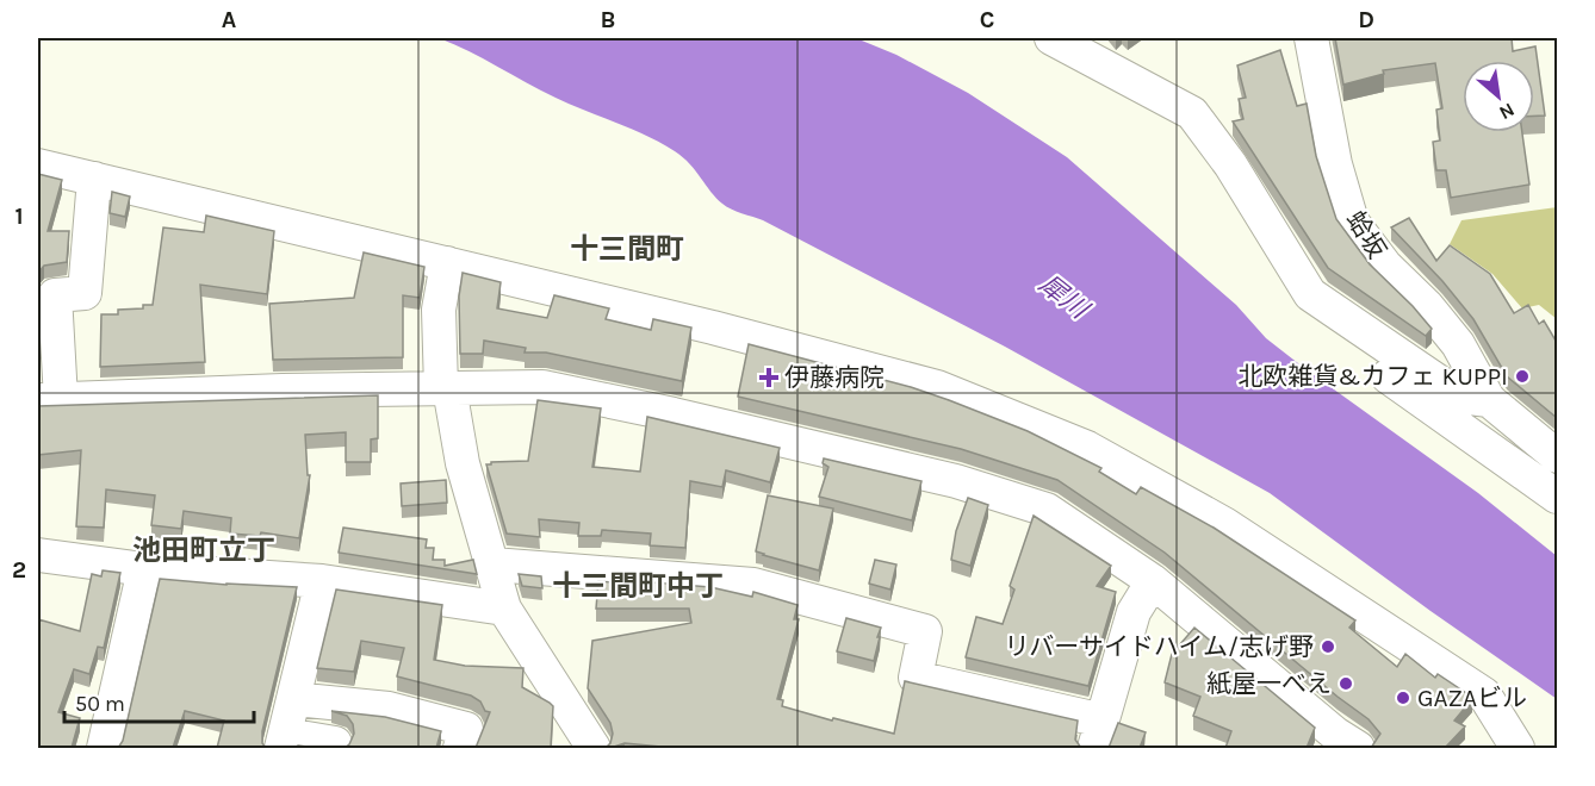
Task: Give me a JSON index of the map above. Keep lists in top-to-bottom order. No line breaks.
{"streets":{"street":["蛤坂"]},"districts":["十三間町","池田町立丁","十三間町中丁"],"water":["犀川"],"places":{"other":["北欧雑貨&カフェ KUPPI","リバーサイドハイム/志げ野","紙屋一べえ","GAZAビル"],"health":["伊藤病院"]},"scale_bar":"50 m","north":"bottom right","grid":{"columns":["A","B","C","D"],"rows":["1","2"]}}
